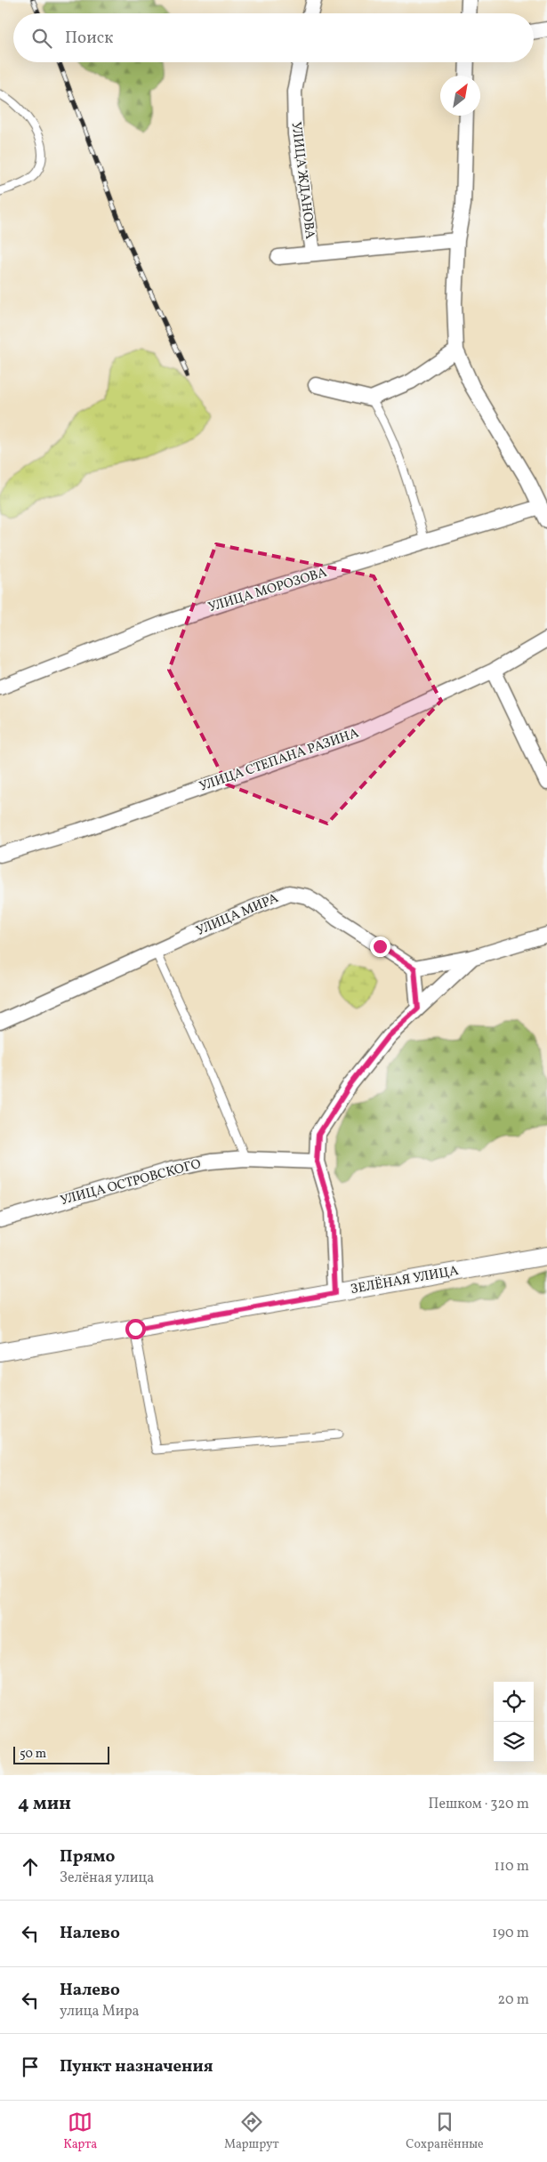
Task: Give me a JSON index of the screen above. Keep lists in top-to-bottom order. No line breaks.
{"streets":{"street":["УЛИЦА ЖДАНОВА","УЛИЦА МОРОЗОВА","УЛИЦА СТЕПАНА РАЗИНА","УЛИЦА МИРА","УЛИЦА ОСТРОВСКОГО","ЗЕЛЁНАЯ УЛИЦА"]},"scale_bar":"50 m","north":"top right","page":{"search":"Поиск","scale":"50 m","heading":["4 мин","Пешком · 320 m"],"list":[["Прямо","Зелёная улица","110 m"],["Налево","190 m"],["Налево","улица Мира","20 m"],"Пункт назначения"],"nav":["Карта","Маршрут","Сохранённые"]}}
